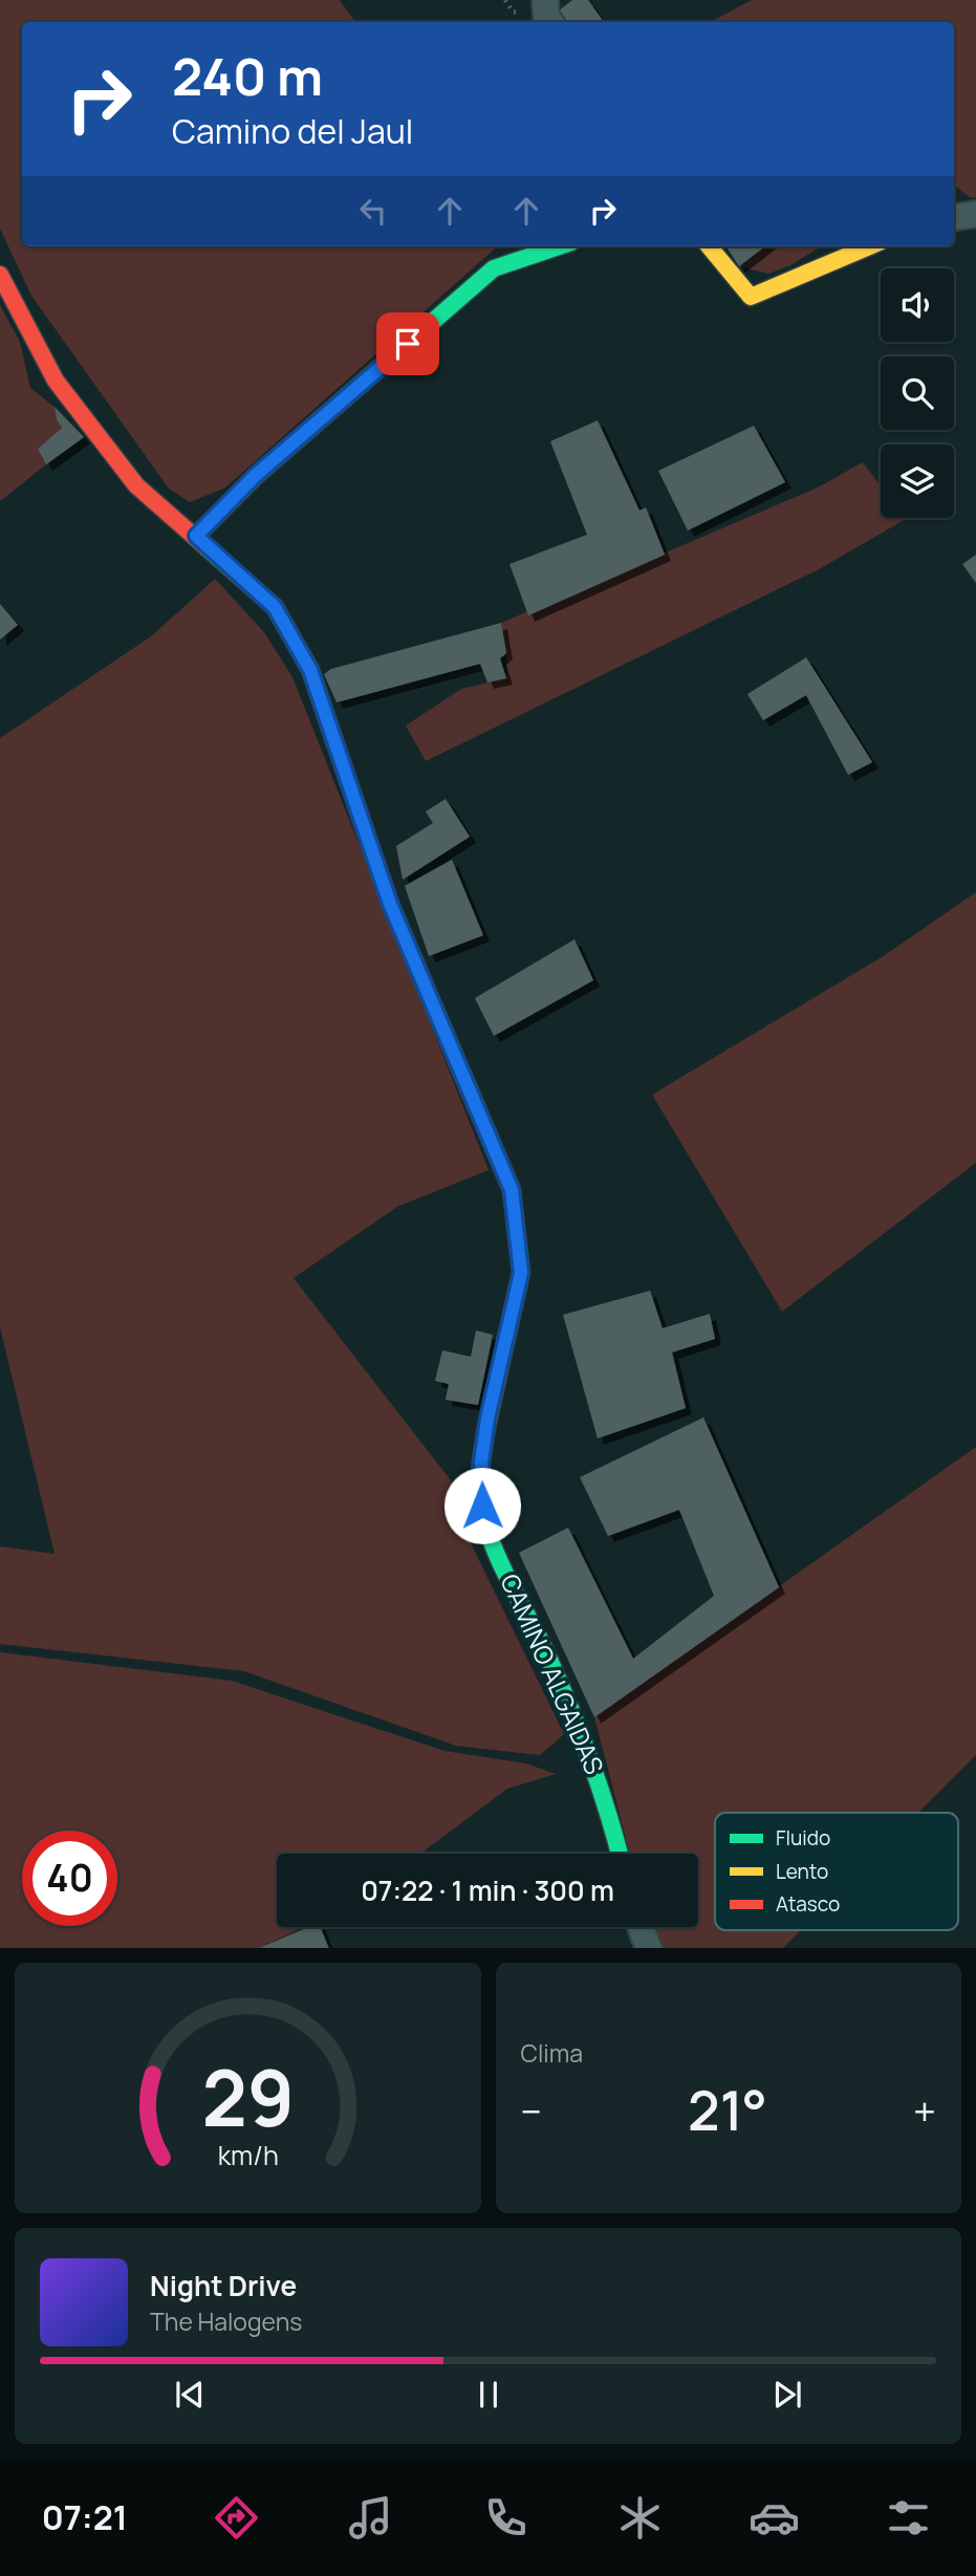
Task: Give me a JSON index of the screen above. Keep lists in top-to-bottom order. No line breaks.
{"streets":{"street":["CAMINO ALGAIDAS"]},"legend":["Fluido","Lento","Atasco"],"page":{"turn":["240 m","Camino del Jaul"],"limit":"40","trip":"07:22 · 1 min · 300 m","tile":"Clima","heat":["−","21°","+"],"song":["Night Drive","The Halogens"],"tabs":"07:21","gauge":["29","km/h"]}}
